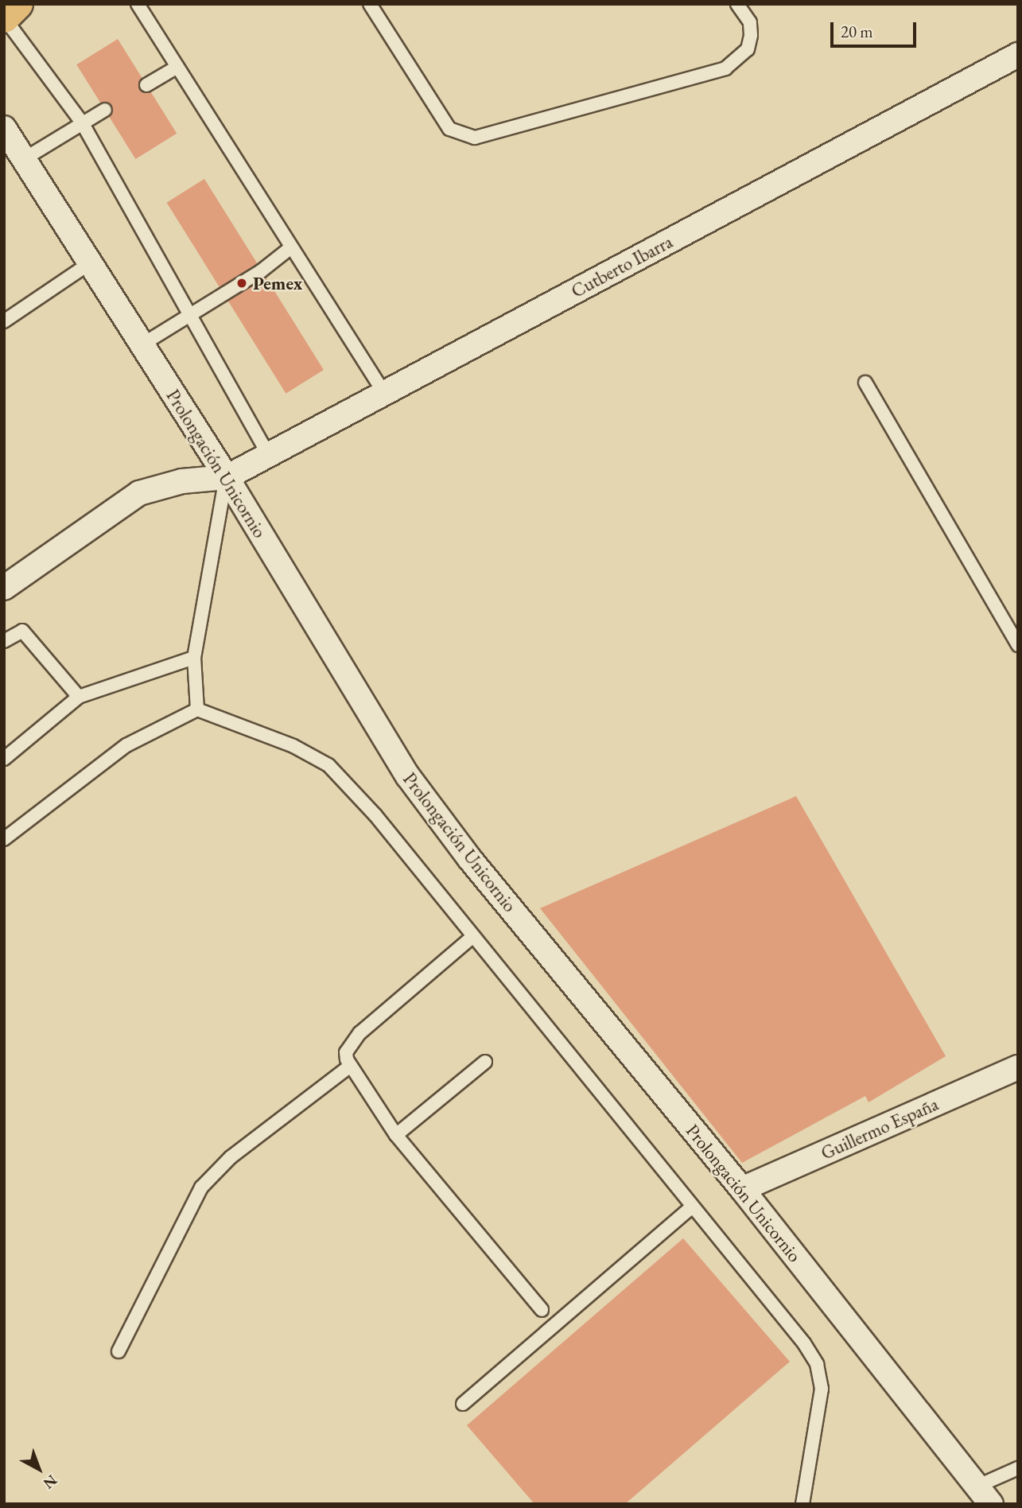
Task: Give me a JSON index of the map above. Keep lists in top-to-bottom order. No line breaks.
{"streets":{"street":["Cutberto Ibarra","Prolongación Unicornio","Guillermo España"]},"crossings":[["Cutberto Ibarra","Prolongación Unicornio"],["Prolongación Unicornio","Guillermo España"]],"places":["Pemex"],"scale_bar":"20 m","north":"bottom right"}
